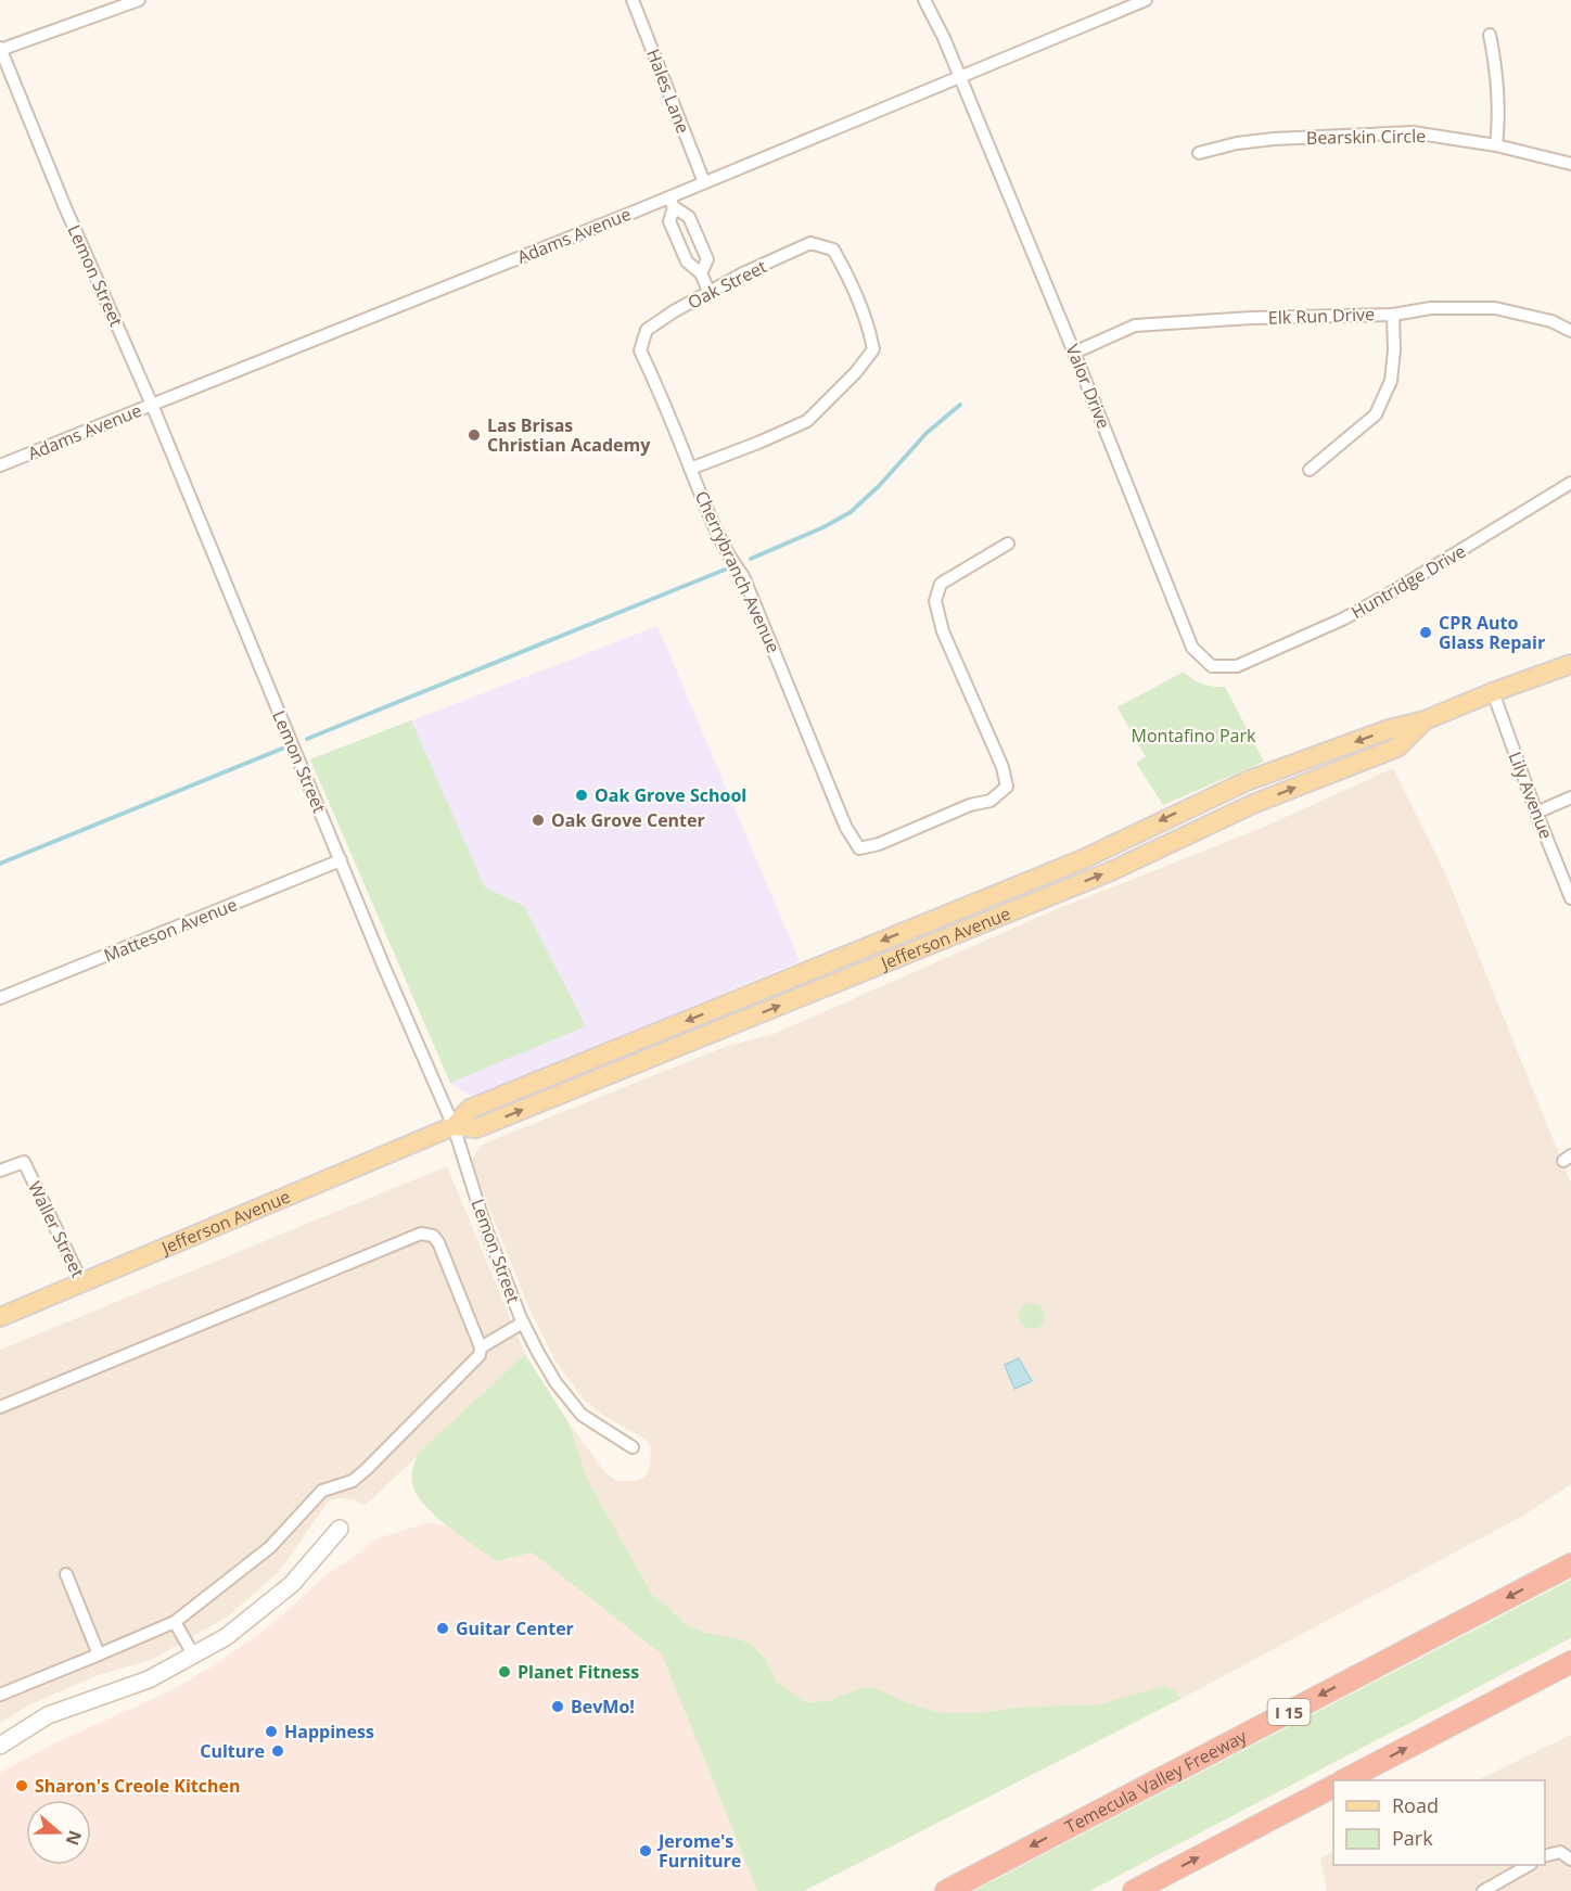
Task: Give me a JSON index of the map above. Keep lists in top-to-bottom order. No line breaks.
{"streets":{"highway":["I 15","Temecula Valley Freeway"],"main road":["Jefferson Avenue"],"street":["Hales Lane","Bearskin Circle","Adams Avenue","Lemon Street","Oak Street","Elk Run Drive","Valor Drive","Cherrybranch Avenue","Huntridge Drive","Lily Avenue","Matteson Avenue","Waller Street"]},"crossings":[["Hales Lane","Adams Avenue"],["Adams Avenue","Lemon Street"],["Adams Avenue","Valor Drive"],["Lemon Street","Matteson Avenue"],["Lemon Street","Jefferson Avenue"],["Oak Street","Cherrybranch Avenue"],["Elk Run Drive","Valor Drive"],["Valor Drive","Huntridge Drive"],["Lily Avenue","Jefferson Avenue"],["Jefferson Avenue","Waller Street"]],"parks":["Montafino Park"],"places":["Las Brisas Christian Academy","CPR Auto Glass Repair","Oak Grove School","Oak Grove Center","Guitar Center","Planet Fitness","BevMo!","Happiness","Culture","Sharon's Creole Kitchen","Jerome's Furniture"],"legend":["Road","Park"],"north":"right"}
